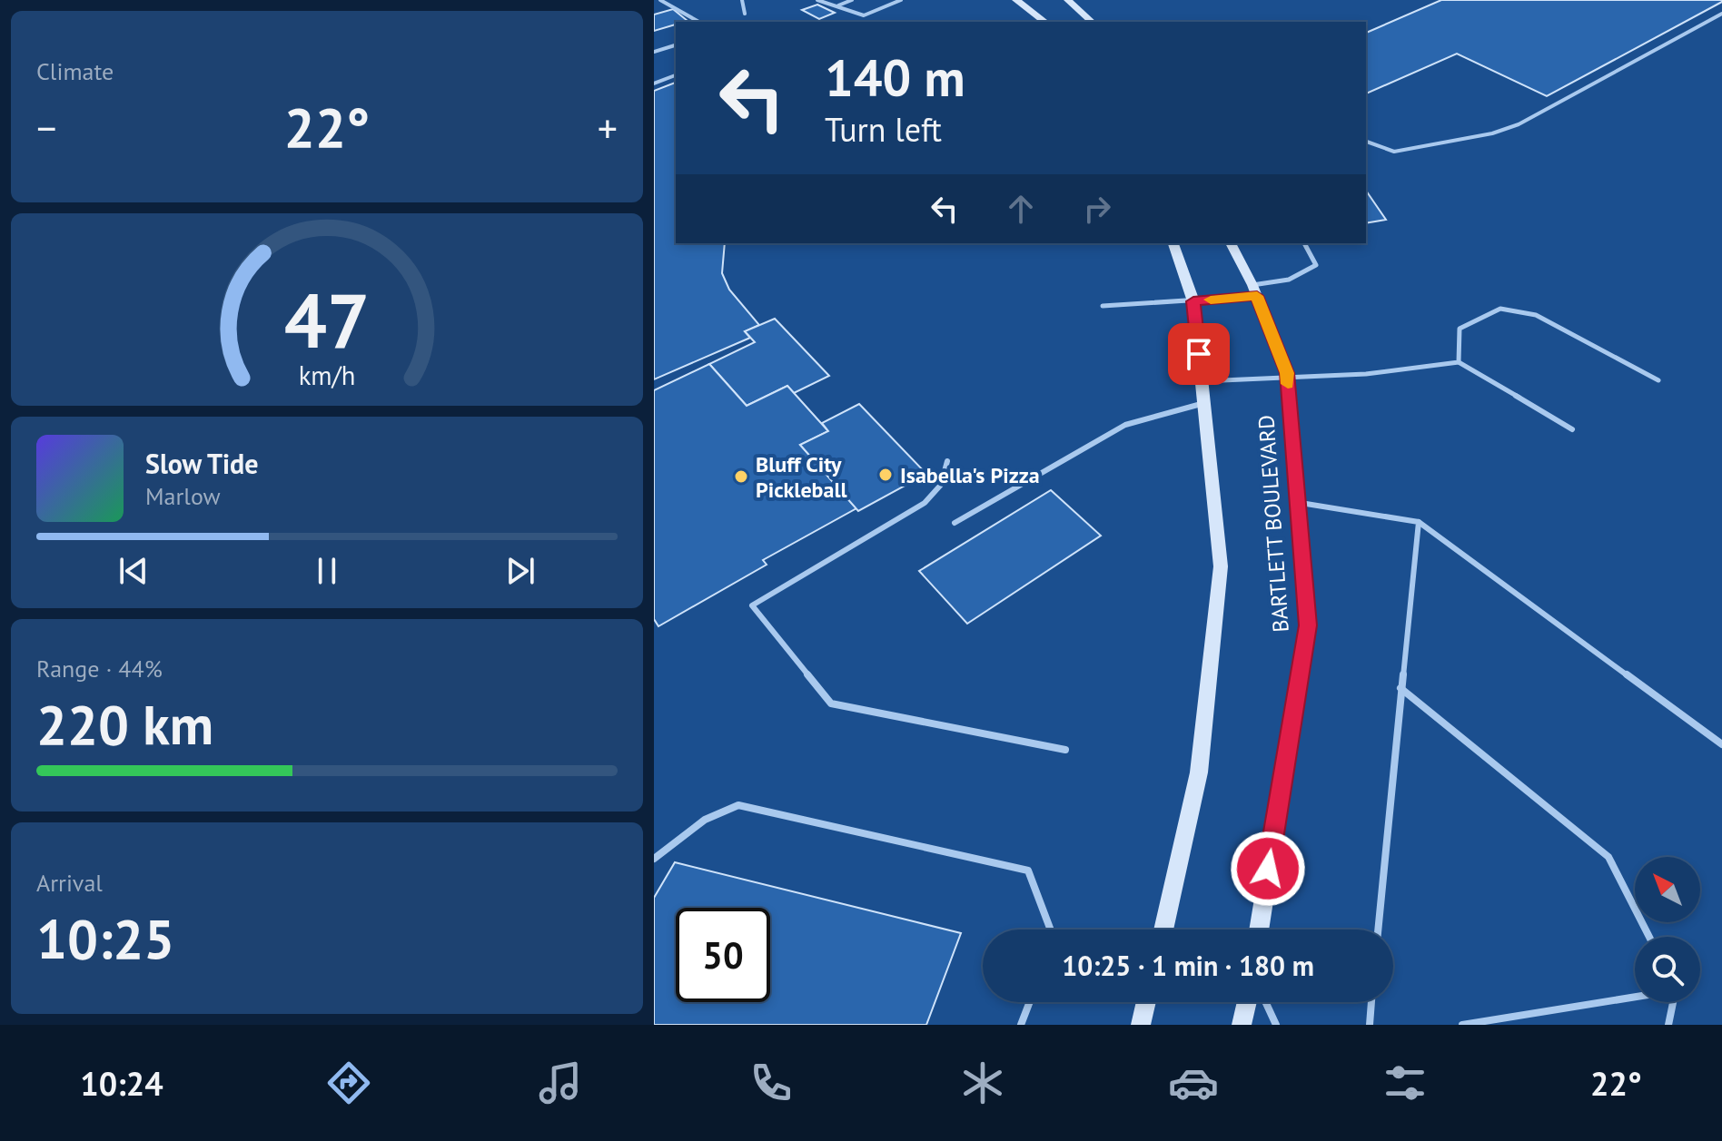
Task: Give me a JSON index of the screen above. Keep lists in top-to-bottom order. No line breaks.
{"streets":{"main road":["BARTLETT BOULEVARD"]},"places":["Isabella's Pizza","Bluff City Pickleball"],"north":"top left","page":{"tile":["Climate",["Range · 44%","220 km"],["Arrival","10:25"]],"turn":["140 m","Turn left"],"heat":["−","22°","+"],"song":["Slow Tide","Marlow"],"limit":"50","trip":"10:25 · 1 min · 180 m","tabs":["10:24","22°"],"gauge":["47","km/h"]}}
